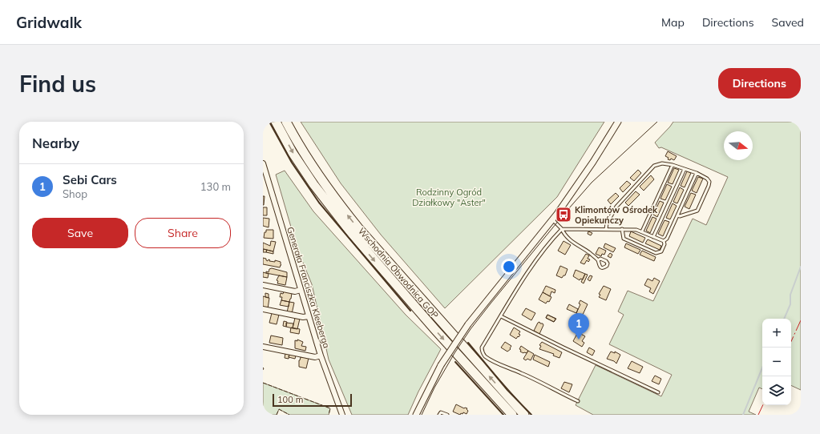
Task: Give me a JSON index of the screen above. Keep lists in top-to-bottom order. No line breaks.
{"streets":{"highway":["Wschodnia Obwodnica GOP"],"street":["Generała Franciszka Kleeberga"]},"parks":["Rodzinny Ogród Działkowy \"Aster\""],"places":{"bus stop":["Klimontów Ośrodek Opiekuńczy"]},"scale_bar":"100 m","north":"right","page":{"header":"Gridwalk","nav":["Map","Directions","Saved"],"buttons":["Directions",["Save","Share"]],"title":"Find us","heading":"Nearby","list":[{"mark":"1","name":"Sebi Cars","note":"Shop","value":"130 m"}],"pins":"1","map_buttons":["+","−"],"scale":"100 m"}}
